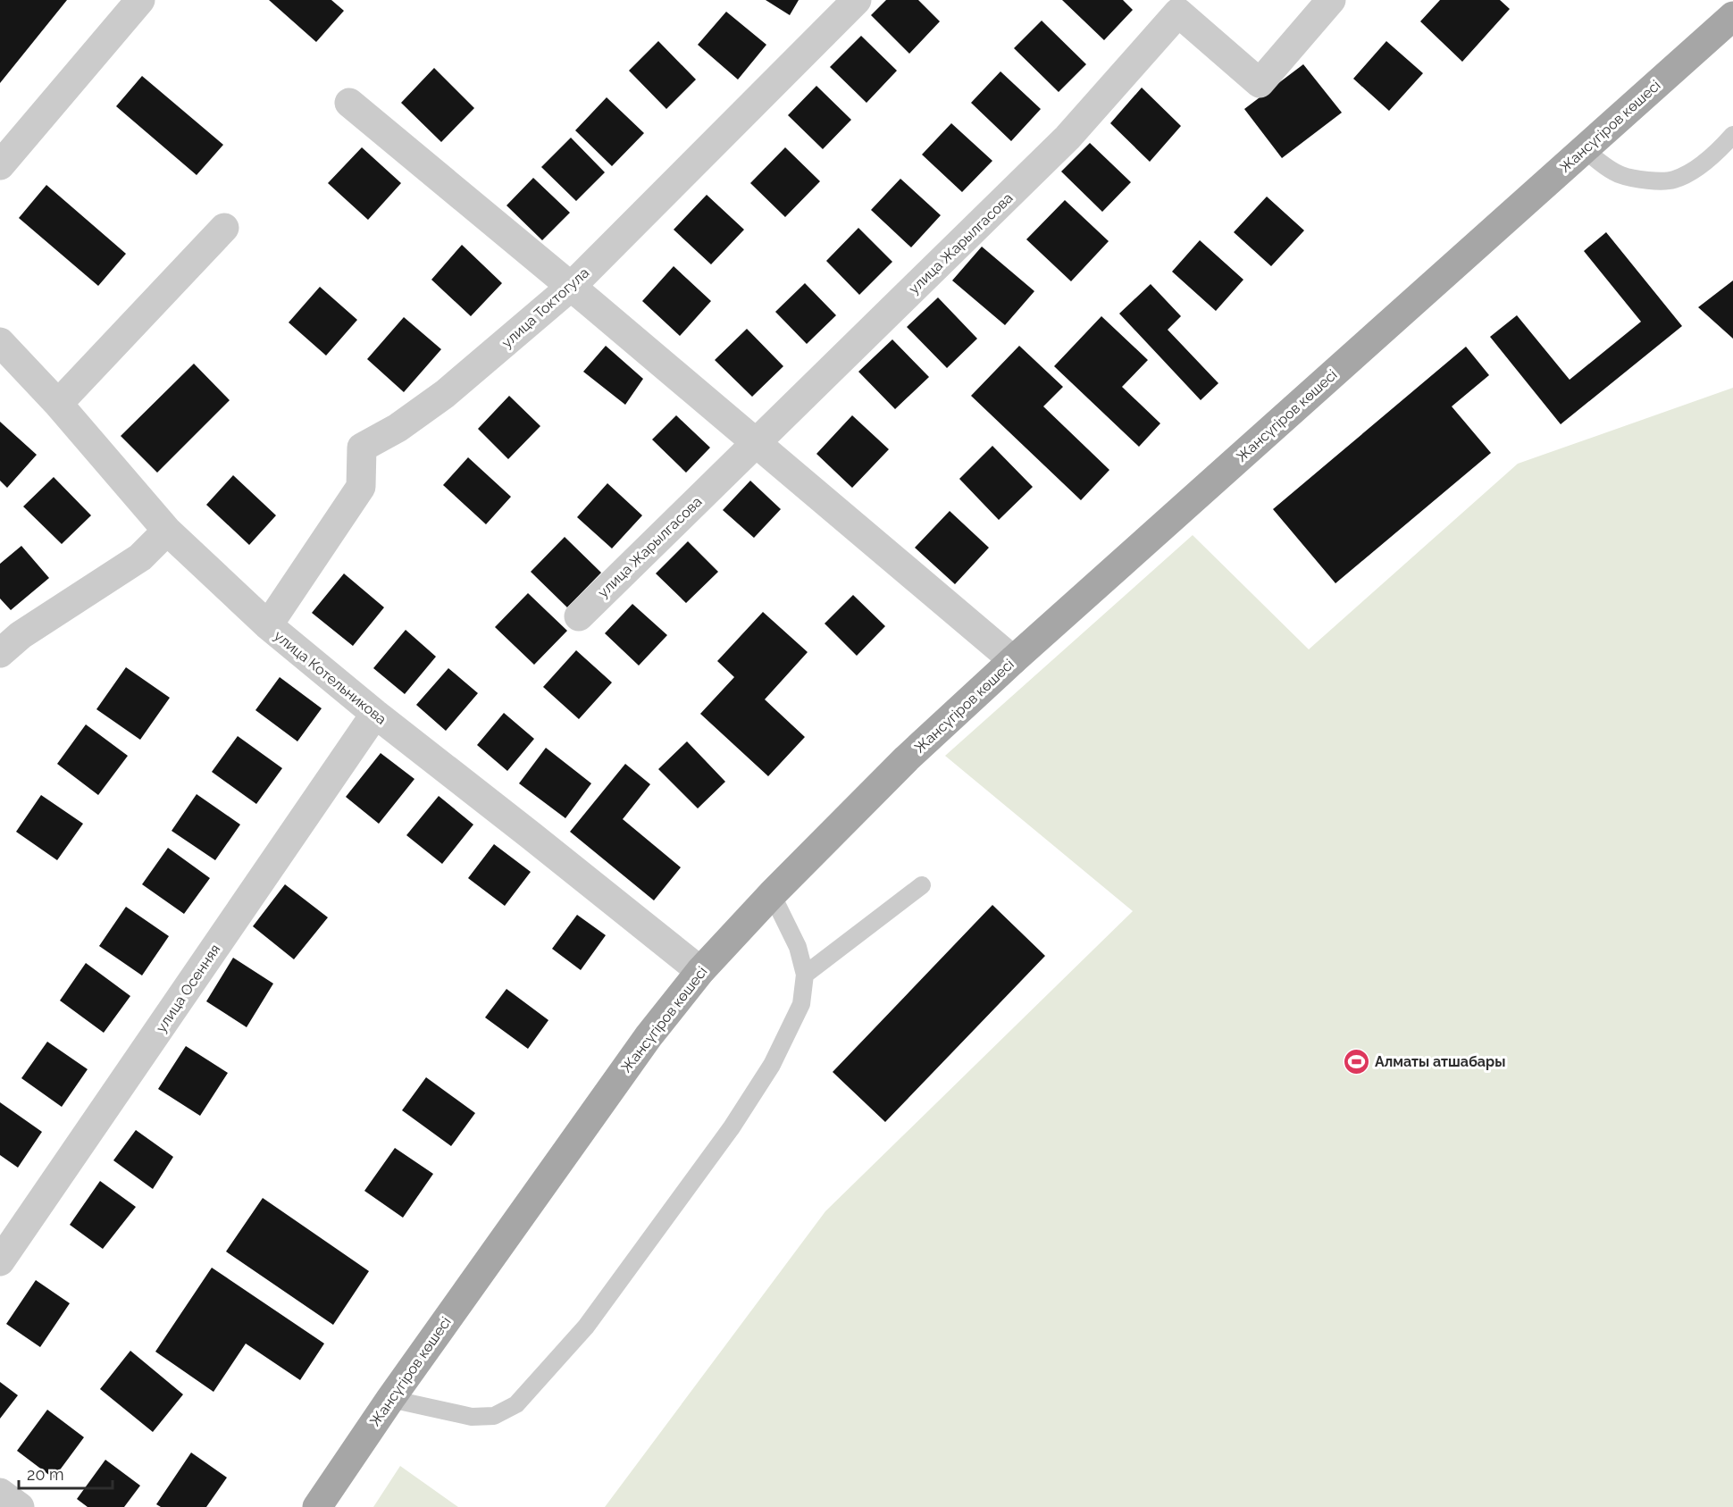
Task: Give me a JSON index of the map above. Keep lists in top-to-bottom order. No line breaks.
{"streets":{"main road":["Жансүгіров көшесі"],"street":["улица Жарылгасова","улица Токтогула","улица Котельникова","улица Осенняя"]},"crossings":[["Жансүгіров көшесі","улица Котельникова"],["улица Токтогула","улица Котельникова"],["улица Котельникова","улица Осенняя"]],"places":{"sports":["Алматы атшабары"]},"scale_bar":"20 m"}
